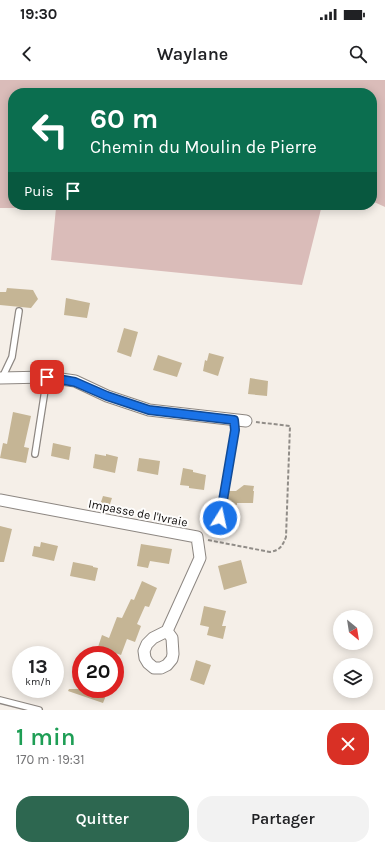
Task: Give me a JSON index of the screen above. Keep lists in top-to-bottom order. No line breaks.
{"streets":{"street":["Impasse de l'Ivraie"]},"north":"bottom right","page":{"status":"19:30","header":"Waylane","turn":["60 m","Chemin du Moulin de Pierre"],"then":"Puis","speed":"13 km/h","limit":"20","heading":["1 min","170 m · 19:31"],"buttons":["Quitter","Partager"]}}
